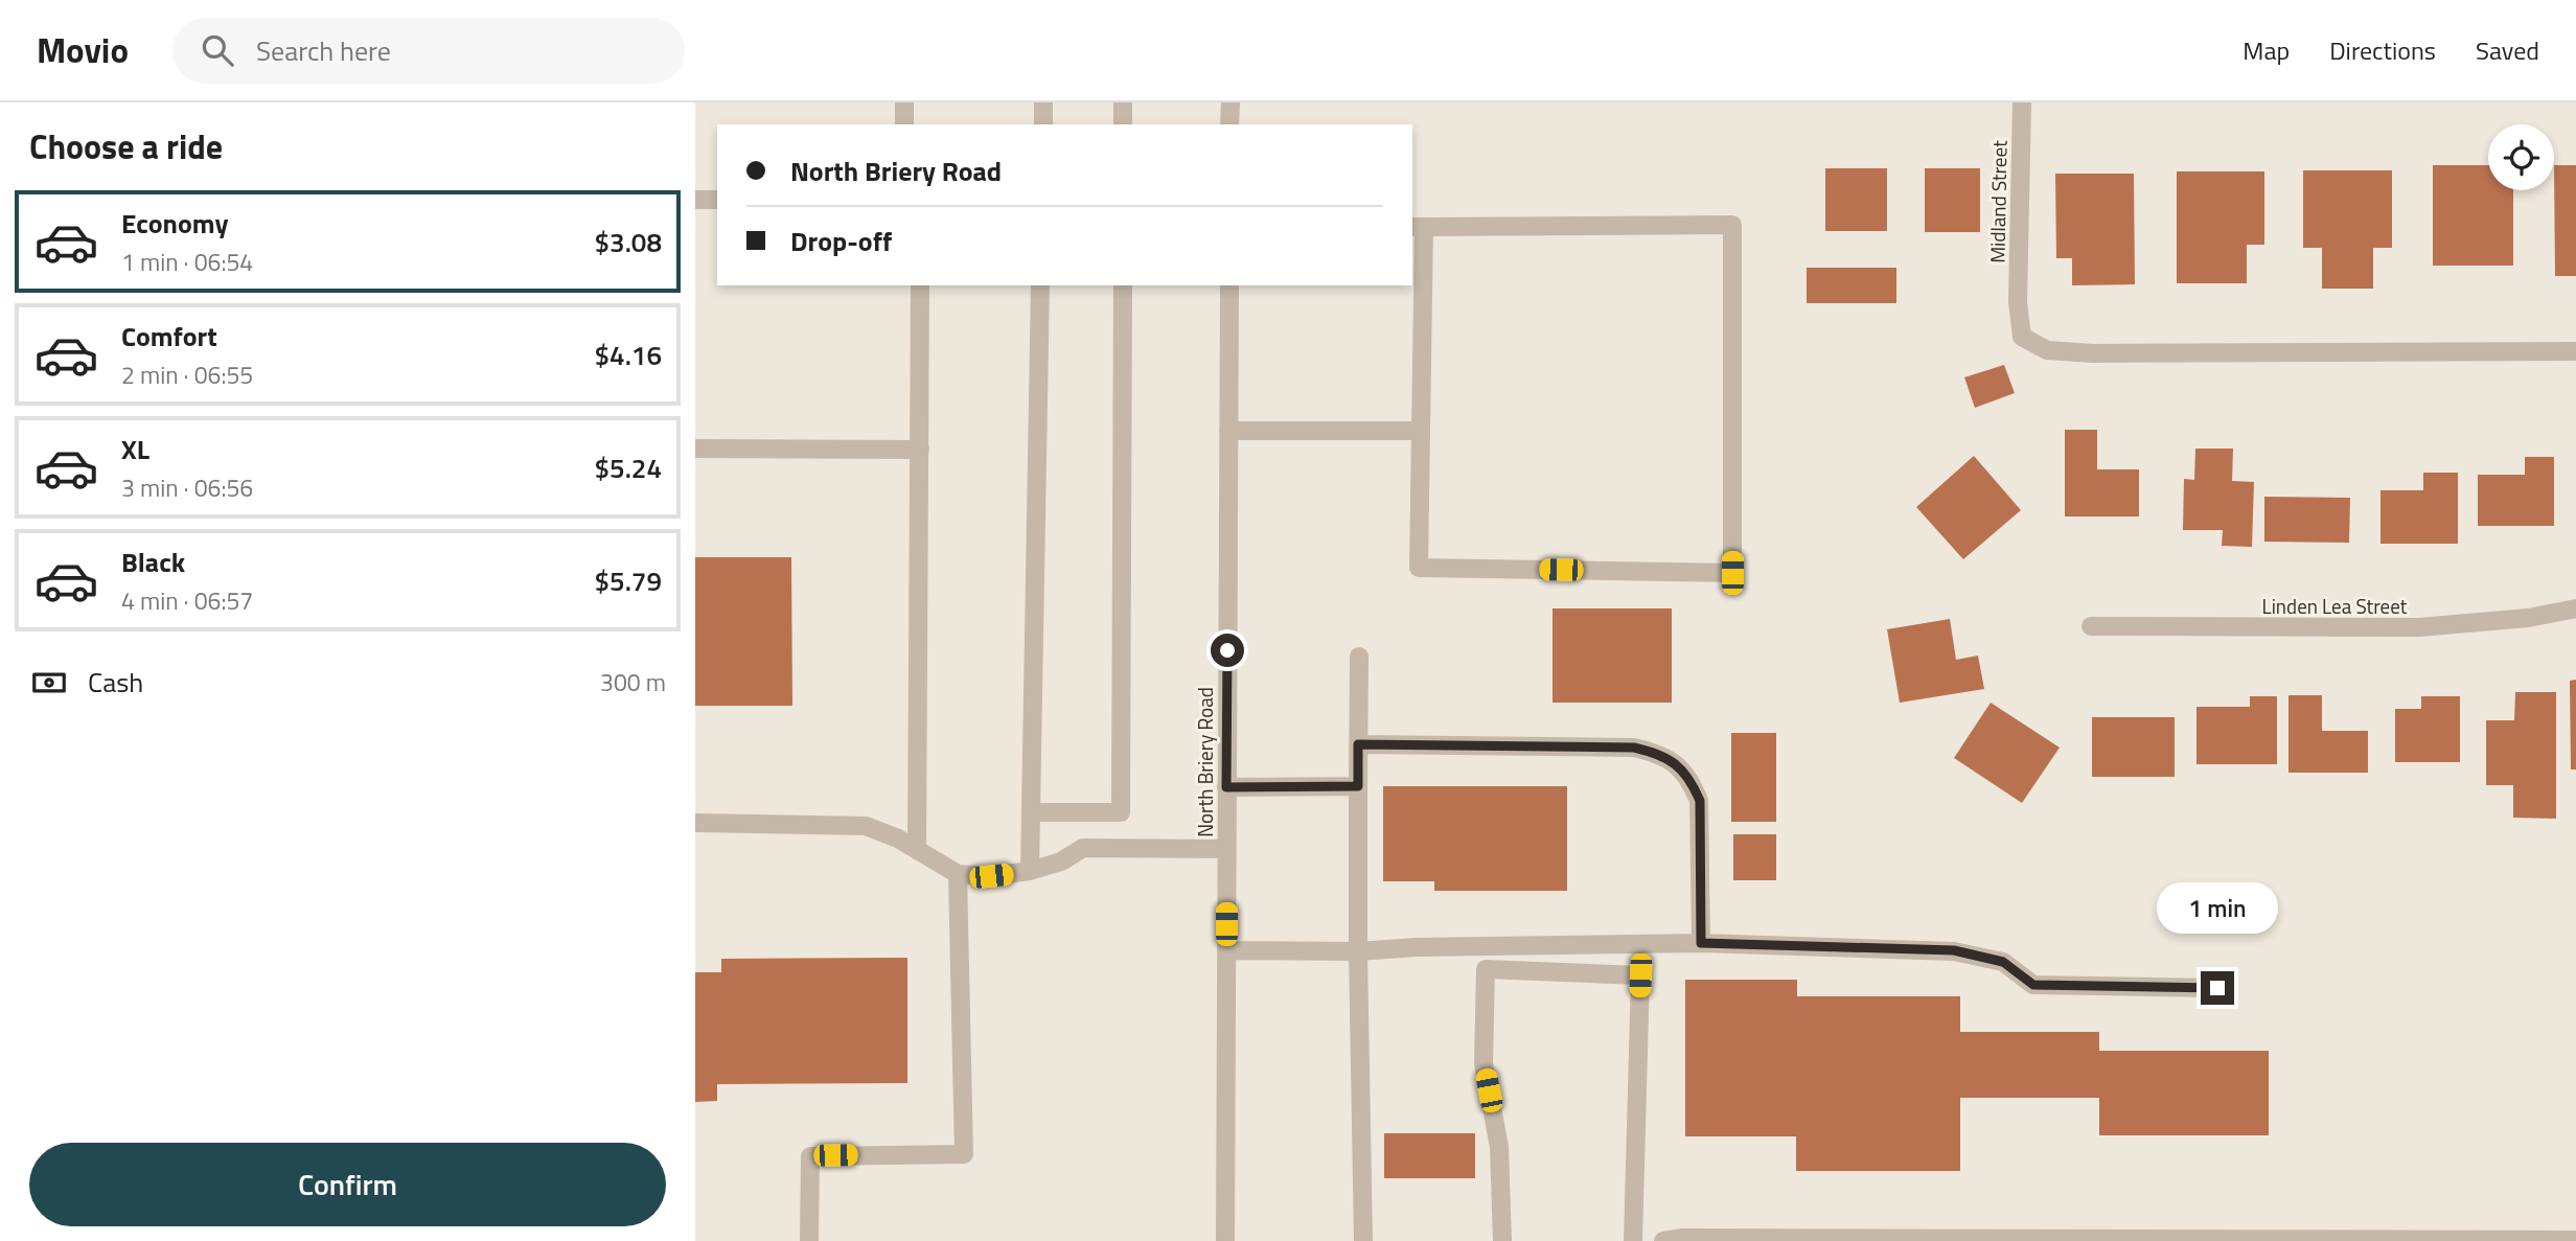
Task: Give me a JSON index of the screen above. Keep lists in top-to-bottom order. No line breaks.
{"streets":{"street":["Midland Street","Linden Lea Street","North Briery Road"]},"page":{"header":"Movio","search":"Search here","nav":["Map","Directions","Saved"],"heading":"Choose a ride","banner":["North Briery Road","Drop-off"],"list":[{"name":"Economy","note":"1 min · 06:54","value":"$3.08"},{"name":"Comfort","note":"2 min · 06:55","value":"$4.16"},{"name":"XL","note":"3 min · 06:56","value":"$5.24"},{"name":"Black","note":"4 min · 06:57","value":"$5.79"}],"pay":["Cash","300 m"],"bubble":"1 min","buttons":"Confirm"}}
